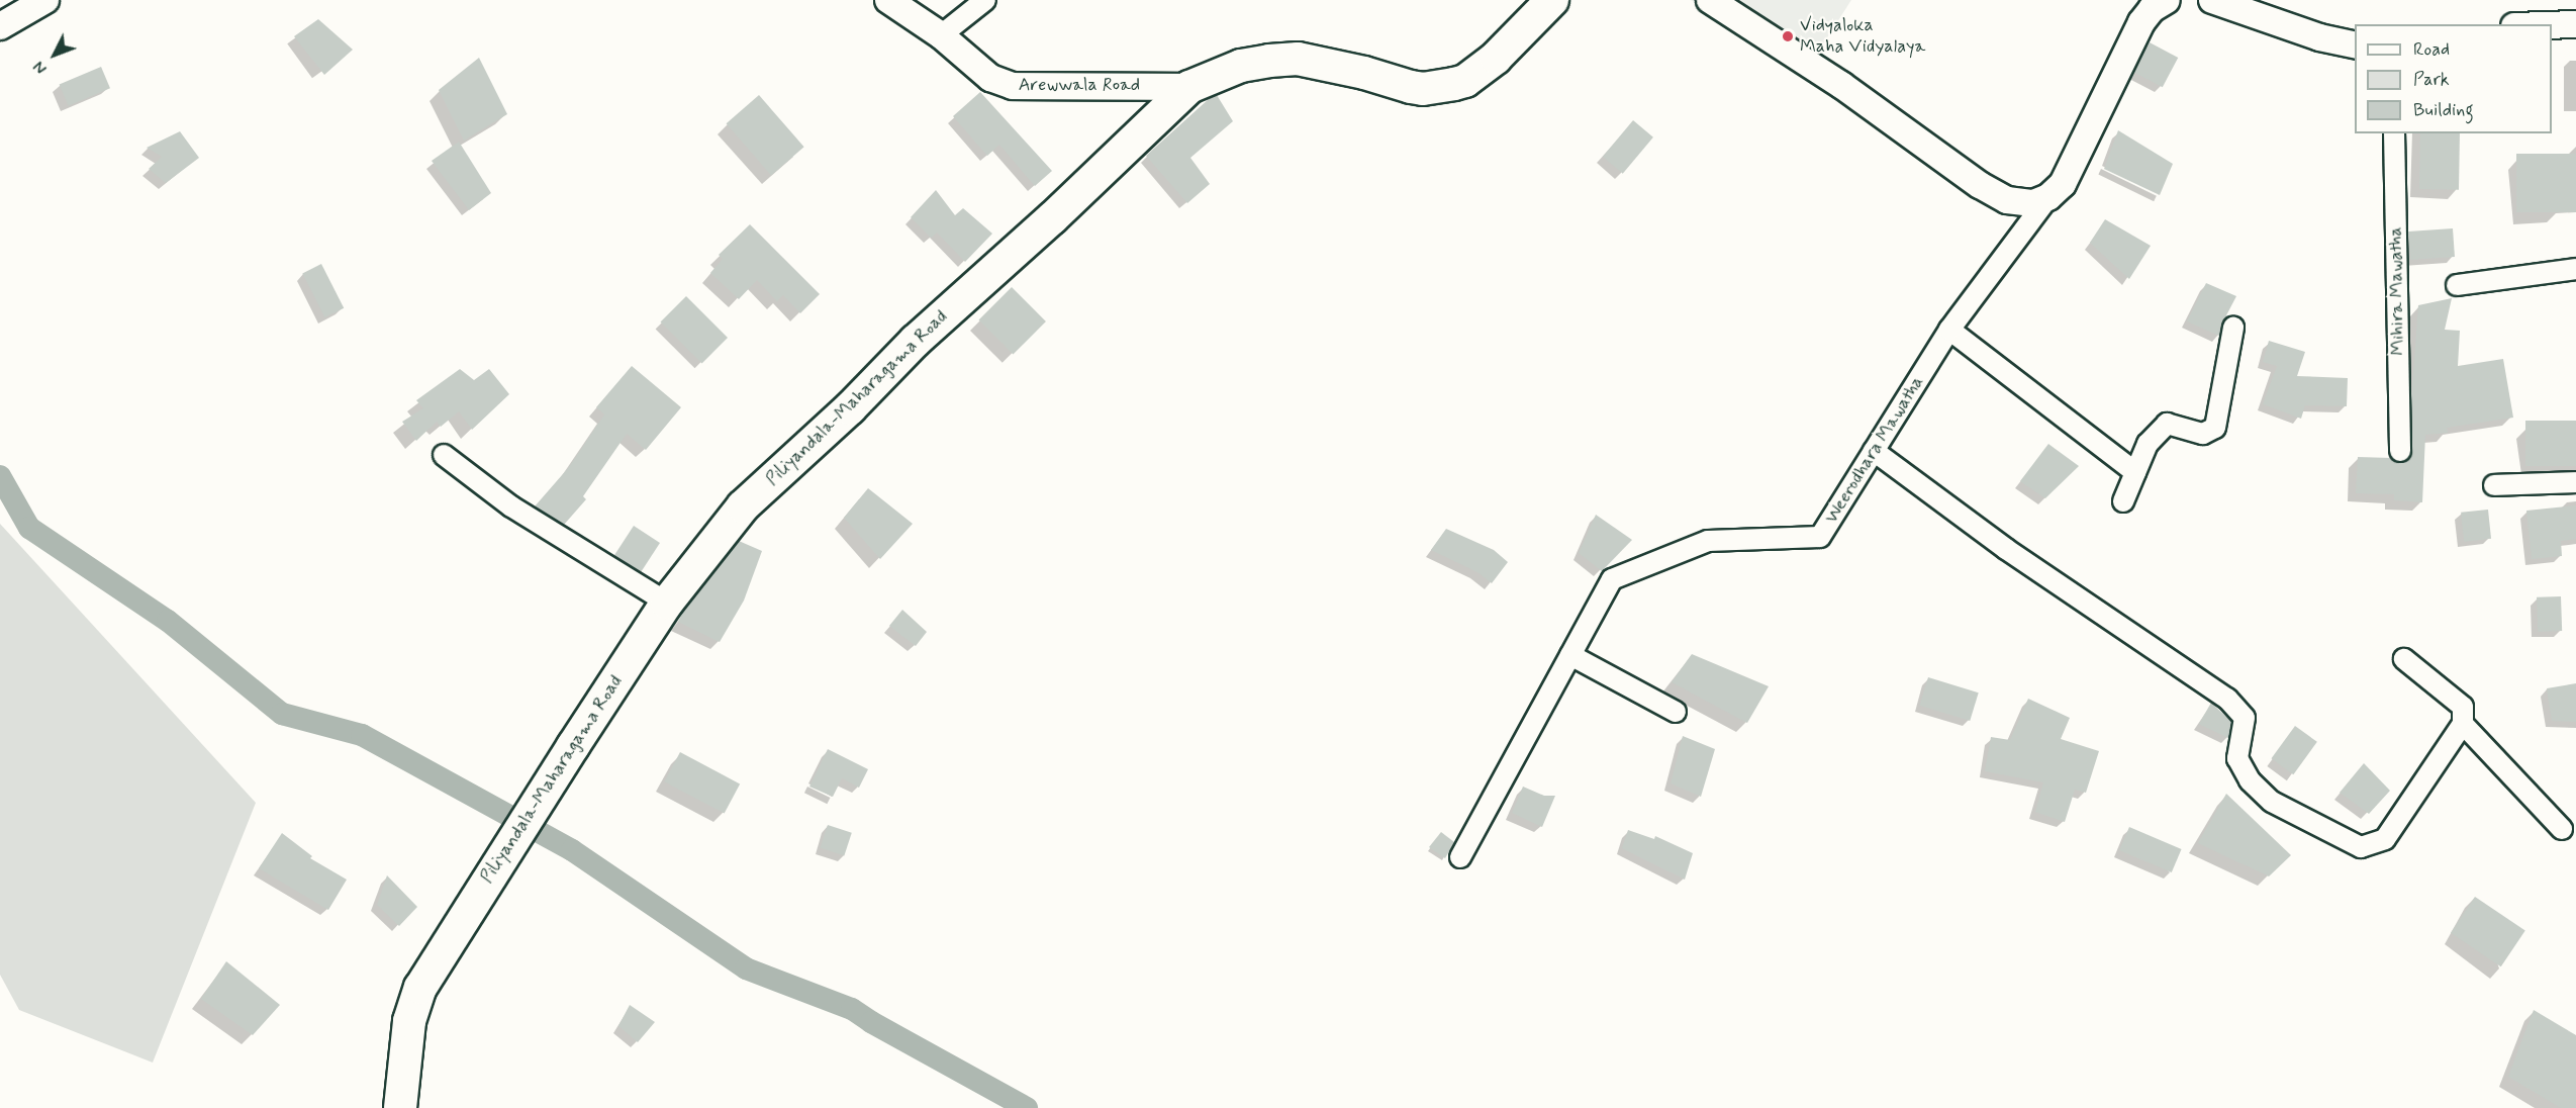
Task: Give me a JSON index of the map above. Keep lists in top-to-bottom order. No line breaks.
{"streets":{"main road":["Piliyandala-Maharagama Road"],"street":["Arewwala Road","Mihira Mawatha","Weerodhara Mawatha"]},"crossings":[["Arewwala Road","Piliyandala-Maharagama Road"]],"places":["Vidyaloka Maha Vidyalaya"],"legend":["Road","Park","Building"],"north":"bottom left"}
